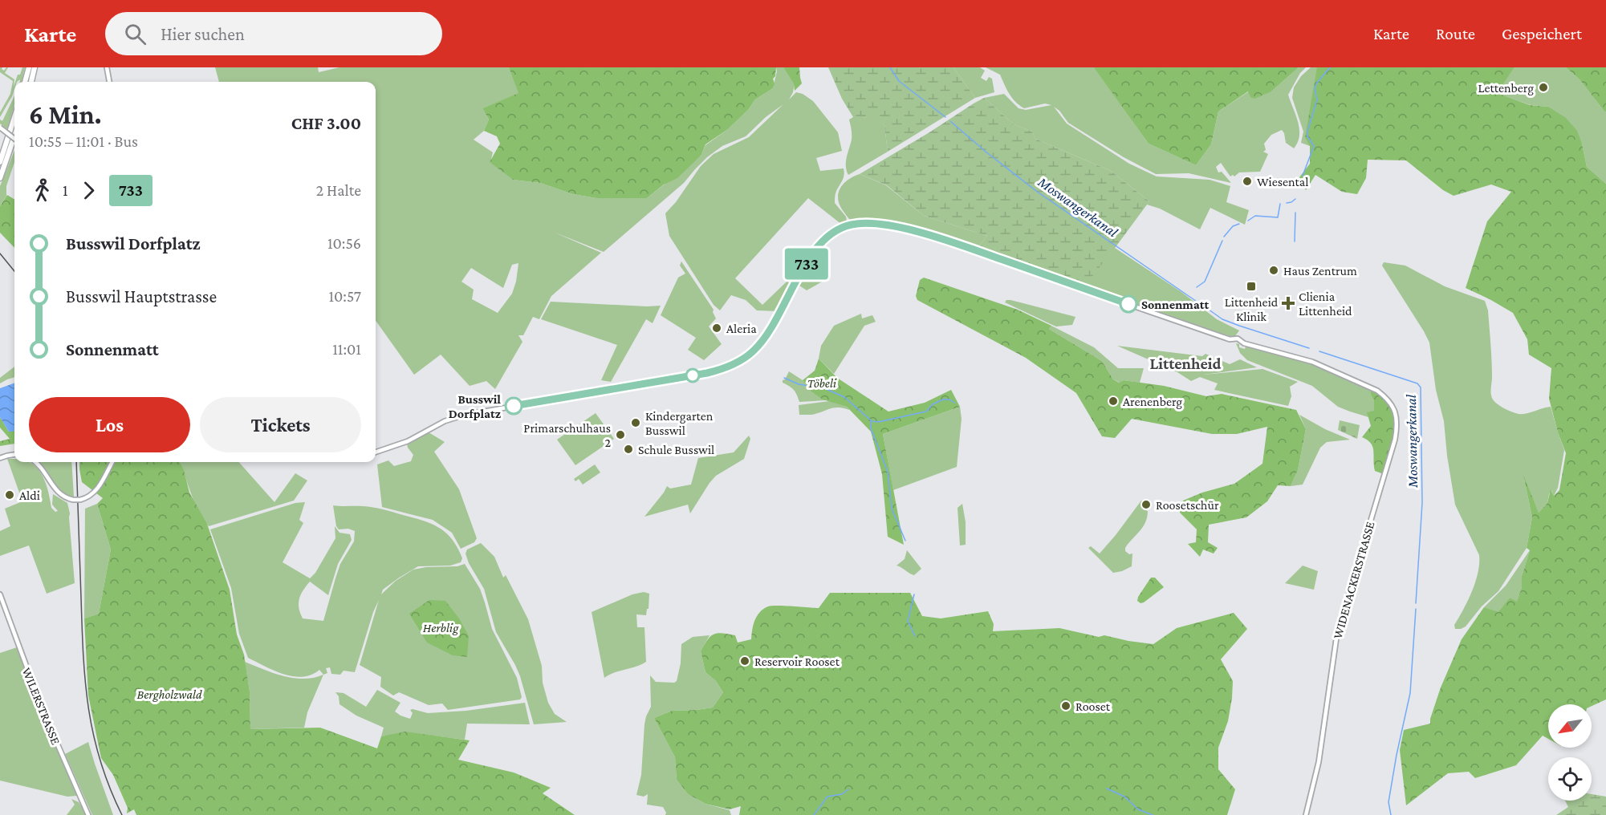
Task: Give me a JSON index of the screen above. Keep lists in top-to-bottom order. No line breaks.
{"streets":{"street":["WIDENACKERSTRASSE","WILERSTRASSE"]},"districts":["Littenheid"],"water":["Moswangerkanal"],"parks":["Töbeli","Herblig","Bergholzwald"],"places":{"other":["Lettenberg","Wiesental","Haus Zentrum","Sonnenmatt","Aleria","Arenenberg","Busswil Dorfplatz","Kindergarten Busswil","Primarschulhaus 2","Schule Busswil","Aldi","Roosetschür","Reservoir Rooset","Rooset"],"transit":["Littenheid Klinik"],"health":["Clienia Littenheid"]},"lines":["bus line 733"],"north":"bottom left","page":{"header":"Karte","search":"Hier suchen","nav":["Karte","Route","Gespeichert"],"on_map":"733","heading":["6 Min.","10:55 – 11:01 · Bus","CHF 3.00"],"legs":["1","733","2 Halte"],"list":[{"name":"Busswil Dorfplatz","value":"10:56"},{"name":"Busswil Hauptstrasse","value":"10:57"},{"name":"Sonnenmatt","value":"11:01"}],"buttons":["Los","Tickets"]}}
